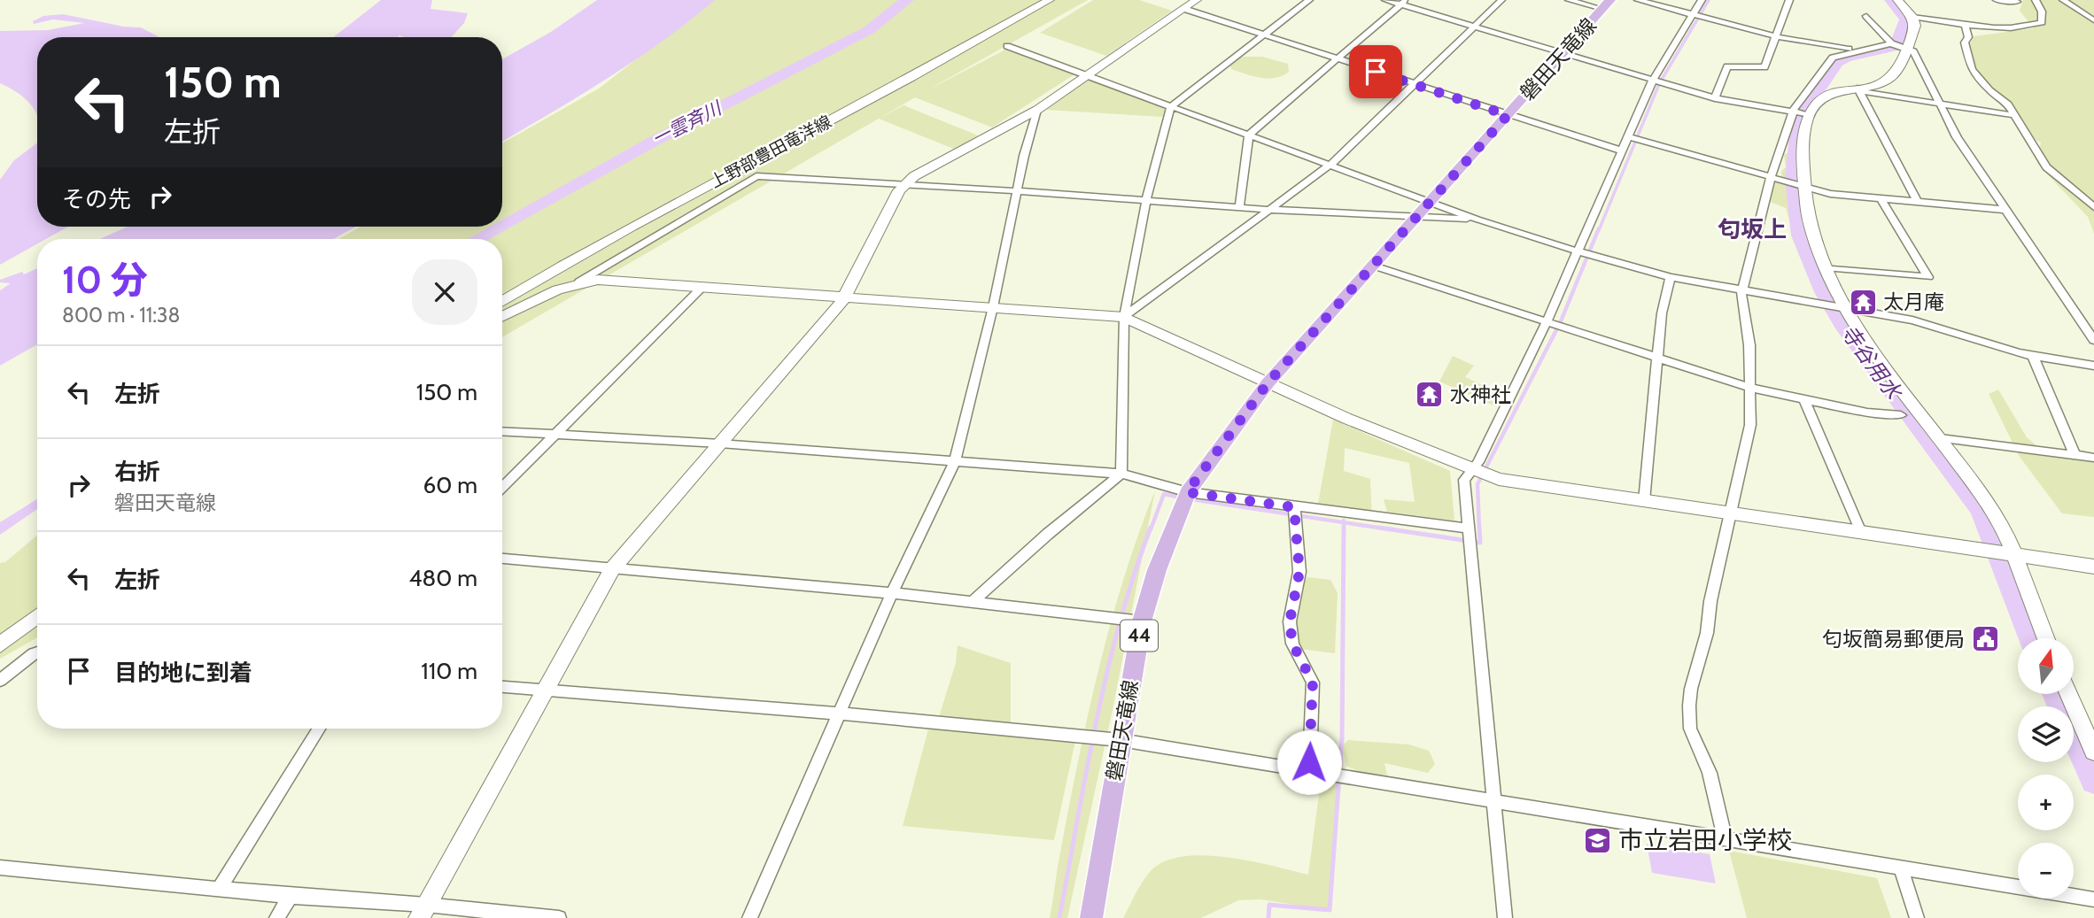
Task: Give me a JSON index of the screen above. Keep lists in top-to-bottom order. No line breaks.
{"streets":{"main road":["磐田天竜線","44"],"street":["上野部豊田竜洋線"]},"districts":["匂坂上"],"water":["一雲斉川","寺谷用水"],"places":{"temple":["太月庵","水神社"],"public building":["匂坂簡易郵便局"],"school or university":["市立岩田小学校"]},"north":"top","page":{"turn":["150 m","左折"],"then":"その先","heading":["10 分","800 m · 11:38"],"list":[{"name":"左折","value":"150 m"},{"name":"右折","note":"磐田天竜線","value":"60 m"},{"name":"左折","value":"480 m"},{"name":"目的地に到着","value":"110 m"}],"map_buttons":["+","−"]}}
